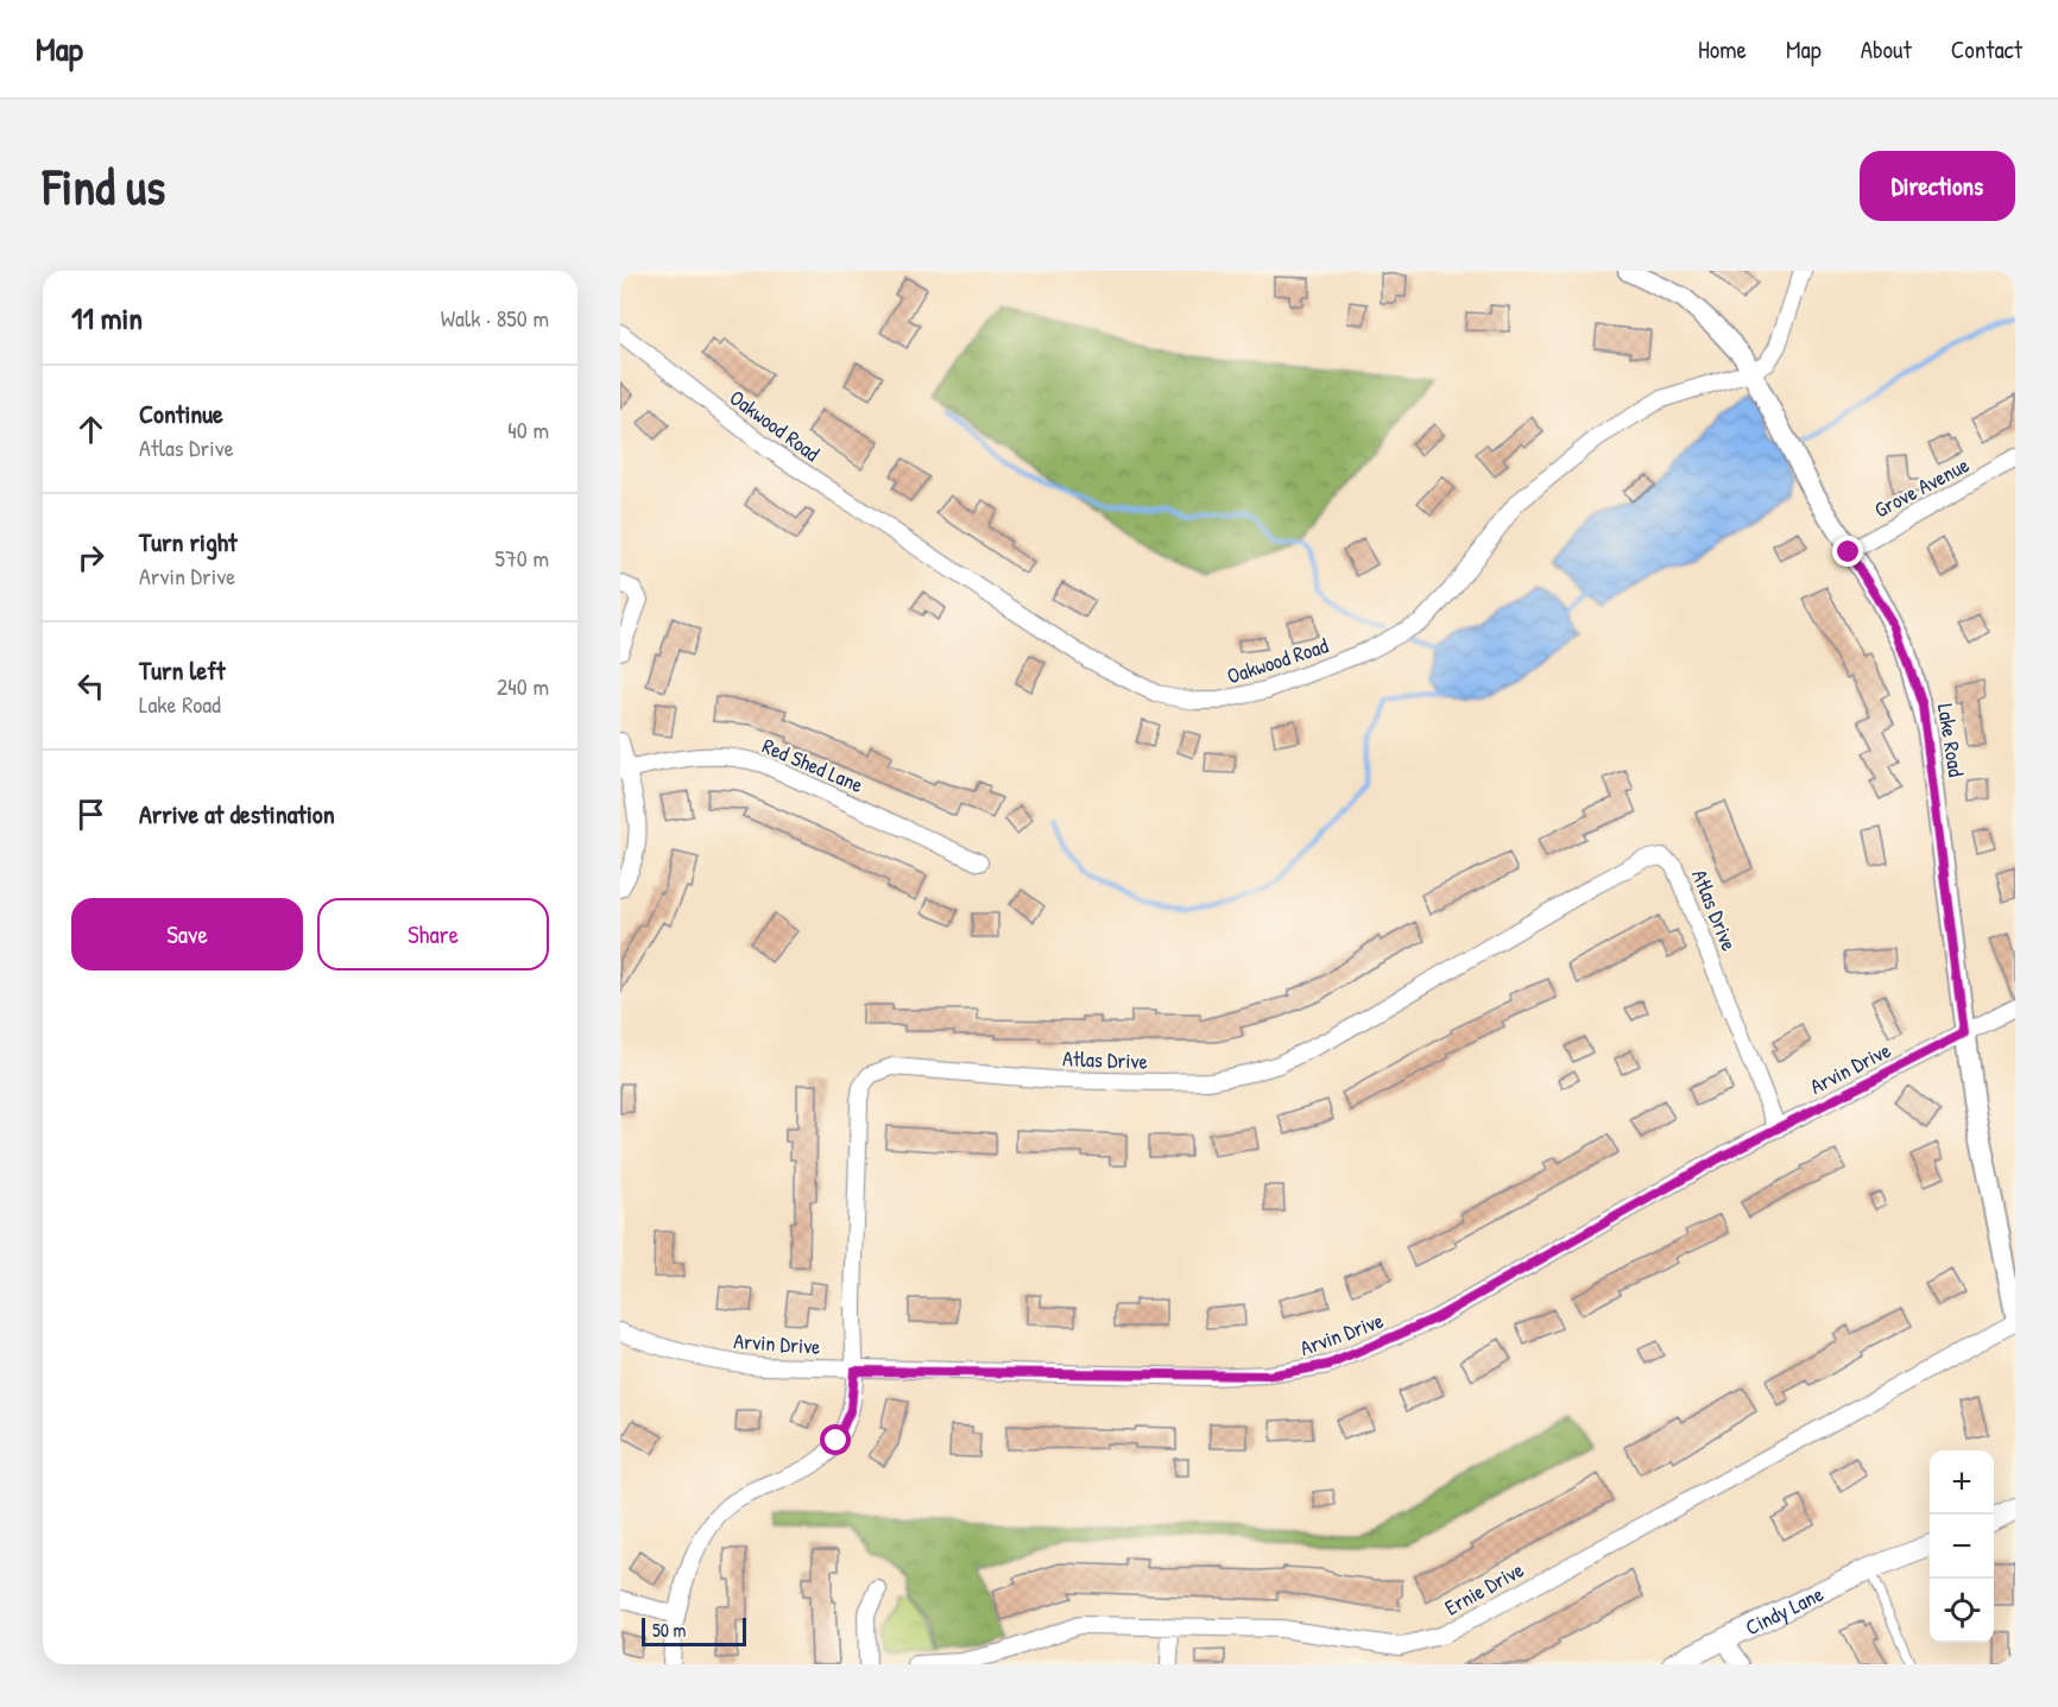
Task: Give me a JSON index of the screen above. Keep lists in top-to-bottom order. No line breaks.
{"streets":{"main road":["Cindy Lane"],"street":["Oakwood Road","Grove Avenue","Lake Road","Red Shed Lane","Atlas Drive","Arvin Drive","Ernie Drive"]},"crossings":[["Oakwood Road","Lake Road"],["Grove Avenue","Lake Road"],["Lake Road","Arvin Drive"],["Atlas Drive","Arvin Drive"]],"scale_bar":"50 m","page":{"header":"Map","nav":["Home","Map","About","Contact"],"buttons":["Directions",["Save","Share"]],"title":"Find us","heading":["11 min","Walk · 850 m"],"list":[["Continue","Atlas Drive","40 m"],["Turn right","Arvin Drive","570 m"],["Turn left","Lake Road","240 m"],"Arrive at destination"],"map_buttons":["+","−"],"scale":"50 m"}}
